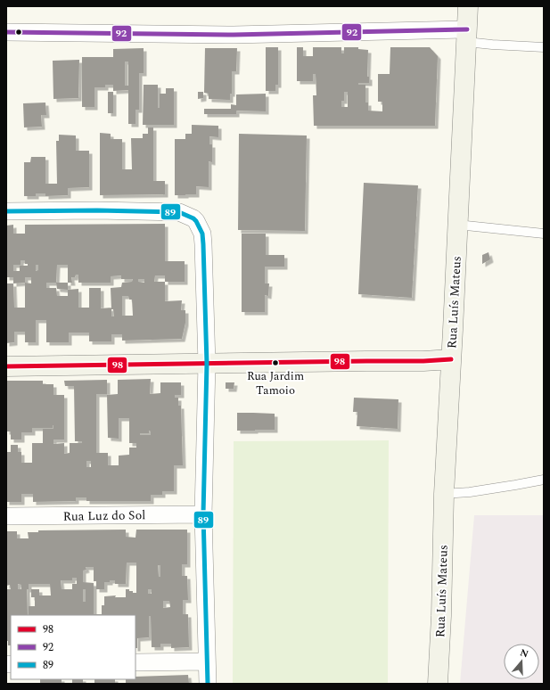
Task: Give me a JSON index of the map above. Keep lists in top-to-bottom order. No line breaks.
{"streets":{"main road":["Rua Luís Mateus"],"street":["Rua Luz do Sol"]},"places":["Rua Jardim Tamoio"],"lines":["transit line 92","transit line 89","transit line 98"],"legend":["98","92","89"],"north":"top"}
